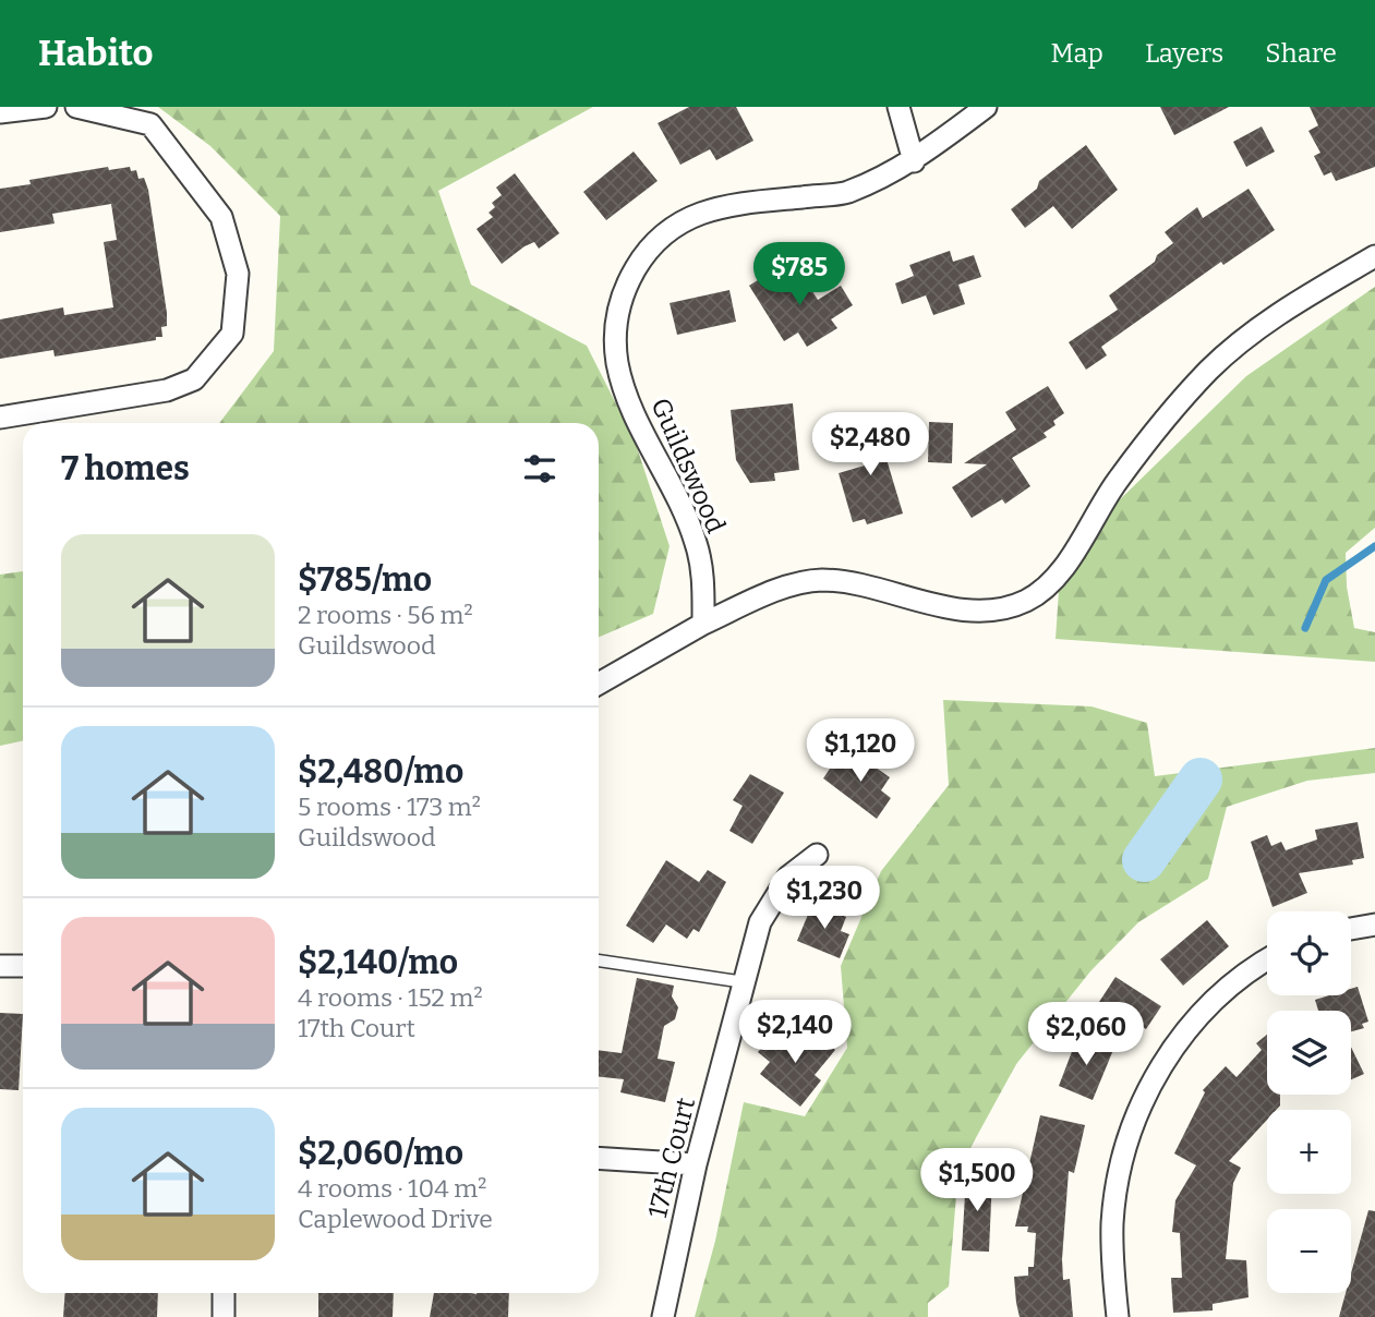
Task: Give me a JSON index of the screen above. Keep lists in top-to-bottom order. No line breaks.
{"streets":{"street":["Guildswood","17th Court"]},"page":{"header":"Habito","nav":["Map","Layers","Share"],"price":["$785","$2,480","$1,120","$1,230","$2,140","$2,060","$1,500"],"heading":"7 homes","list":[{"name":"$785/mo","note":"2 rooms · 56 m² · Guildswood"},{"name":"$2,480/mo","note":"5 rooms · 173 m² · Guildswood"},{"name":"$2,140/mo","note":"4 rooms · 152 m² · 17th Court"},{"name":"$2,060/mo","note":"4 rooms · 104 m² · Caplewood Drive"}],"map_buttons":["+","−"]}}
